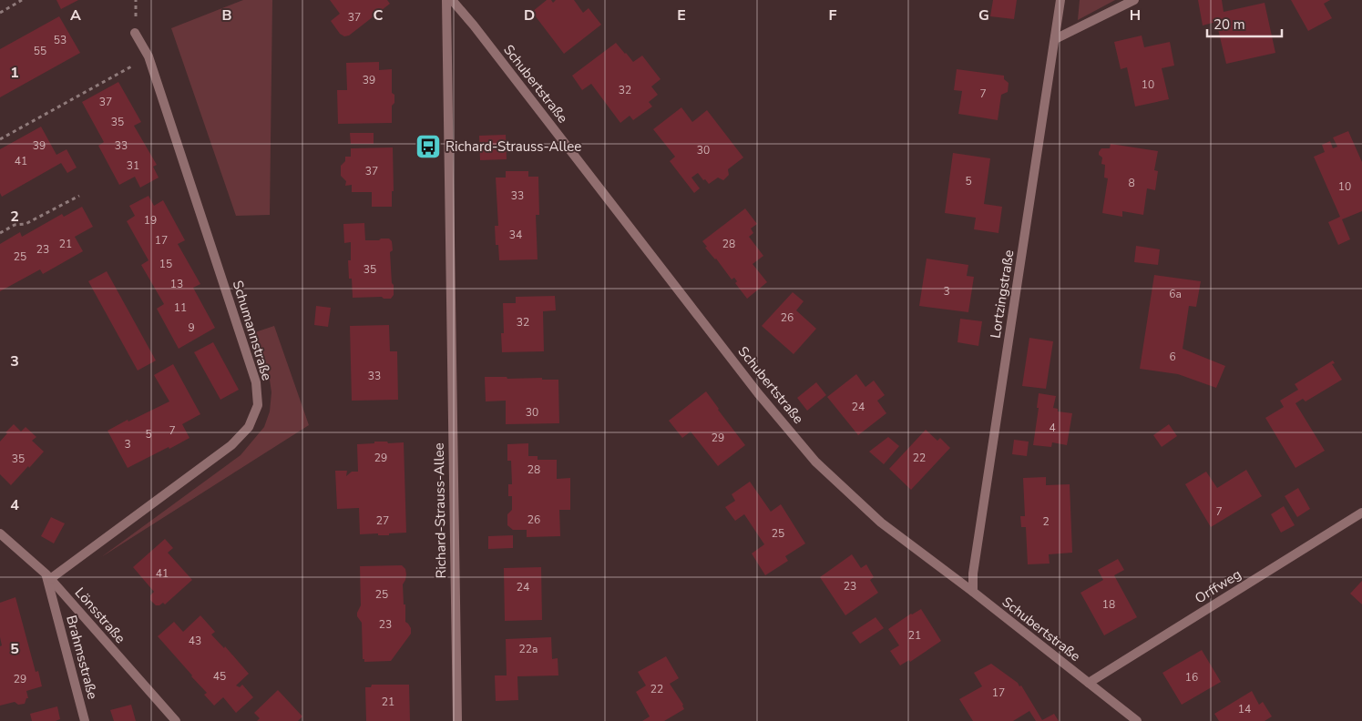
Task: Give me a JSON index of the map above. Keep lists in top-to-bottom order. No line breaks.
{"streets":{"street":["Schubertstraße","Lortzingstraße","Schumannstraße","Richard-Strauss-Allee","Orffweg","Lönsstraße","Brahmsstraße"]},"crossings":[["Schubertstraße","Lortzingstraße"],["Schubertstraße","Orffweg"],["Schumannstraße","Lönsstraße"],["Schumannstraße","Brahmsstraße"],["Lönsstraße","Brahmsstraße"]],"places":{"bus stop":["Richard-Strauss-Allee"]},"house_numbers":["37","53","55","39","10","32","7","37","35","39","33","30","41","31","37","5","8","10","33","19","34","17","21","28","23","25","15","35","13","3","6a","11","26","32","9","6","33","24","30","4","7","5","29","3","29","22","35","28","7","26","27","2","25","41","23","24","25","18","23","21","43","22a","45","16","29","22","17","21","14"],"scale_bar":"20 m","grid":{"columns":["A","B","C","D","E","F","G","H"],"rows":["1","2","3","4","5"]}}
